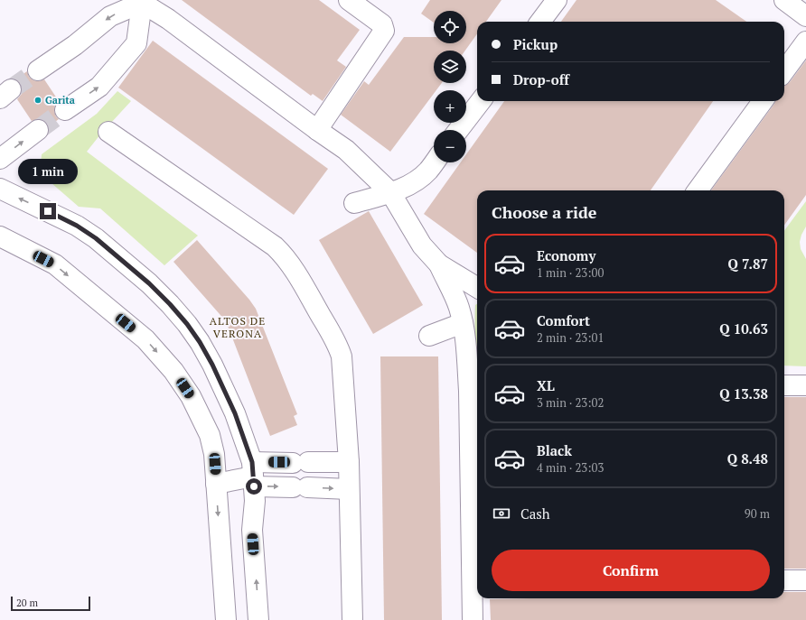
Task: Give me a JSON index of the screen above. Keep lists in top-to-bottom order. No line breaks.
{"districts":["ALTOS DE VERONA"],"places":["Garita"],"scale_bar":"20 m","page":{"map_buttons":["+","−"],"banner":["Pickup","Drop-off"],"bubble":"1 min","heading":"Choose a ride","list":[{"name":"Economy","note":"1 min · 23:00","value":"Q 7.87"},{"name":"Comfort","note":"2 min · 23:01","value":"Q 10.63"},{"name":"XL","note":"3 min · 23:02","value":"Q 13.38"},{"name":"Black","note":"4 min · 23:03","value":"Q 8.48"}],"pay":["Cash","90 m"],"buttons":"Confirm","scale":"20 m"}}
